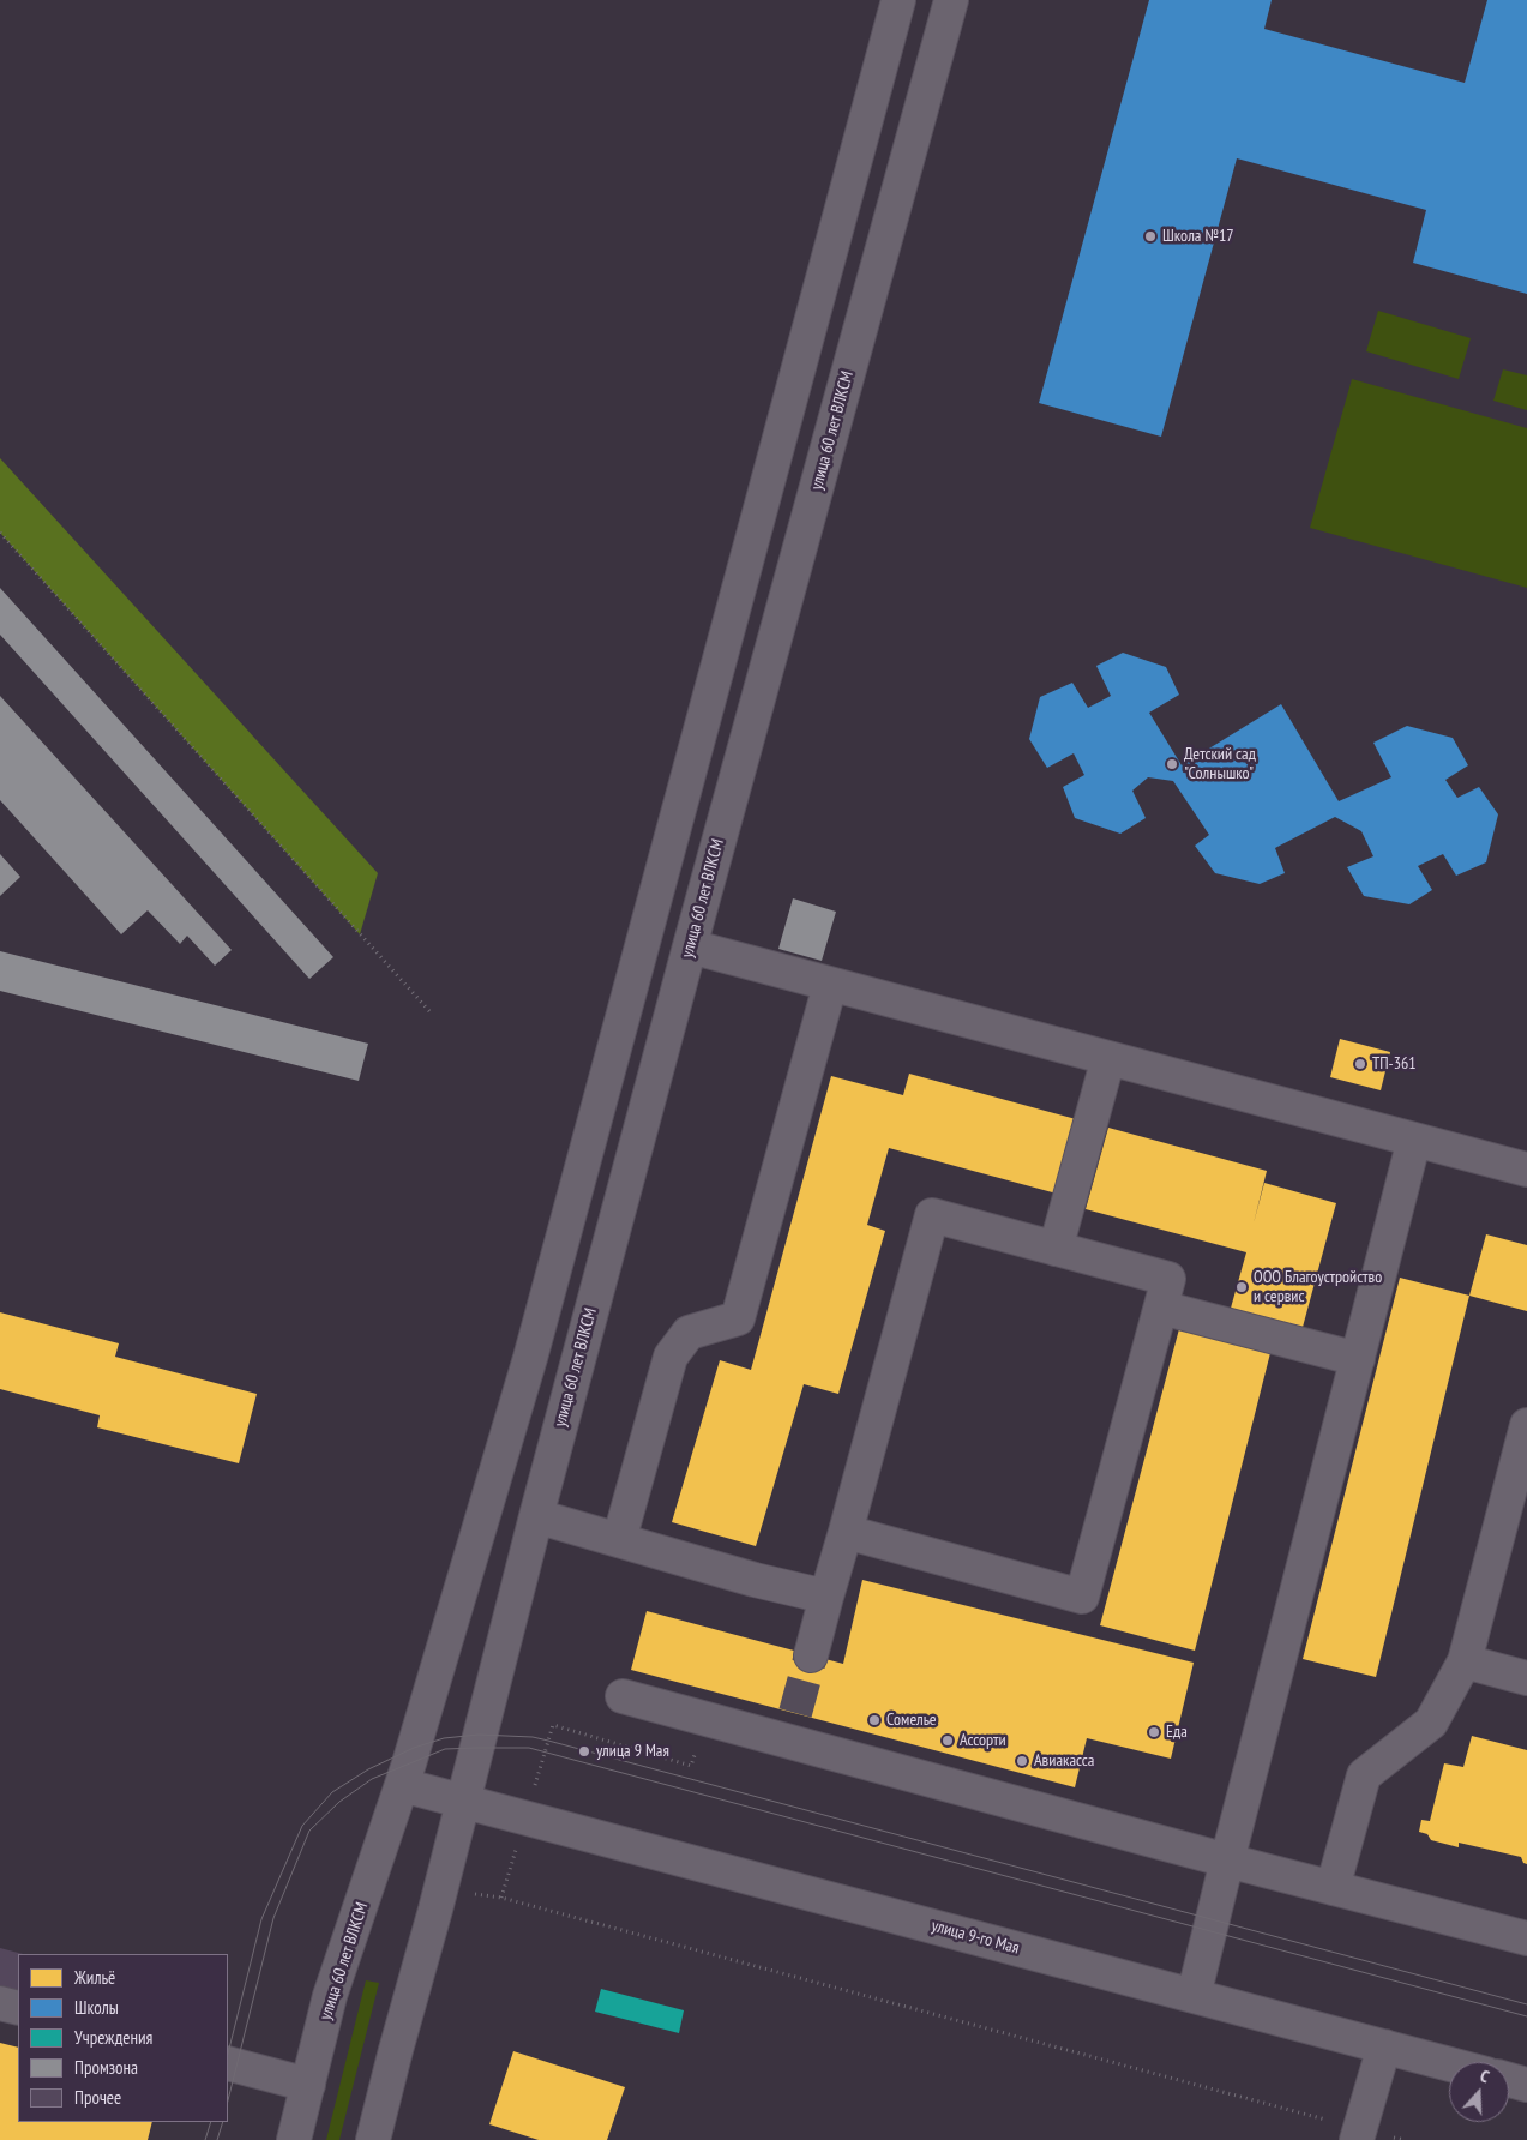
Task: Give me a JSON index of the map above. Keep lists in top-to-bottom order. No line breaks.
{"streets":{"street":["улица 60 лет ВЛКСМ","улица 9-го Мая"]},"crossings":[["улица 60 лет ВЛКСМ","улица 9-го Мая"]],"places":["Школа №17","Детский сад \"Солнышко\"","ТП-361","ООО Благоустройство и сервис","Сомелье","Еда","Ассорти","улица 9 Мая","Авиакасса"],"legend":["Жильё","Школы","Учреждения","Промзона","Прочее"],"north":"top"}
